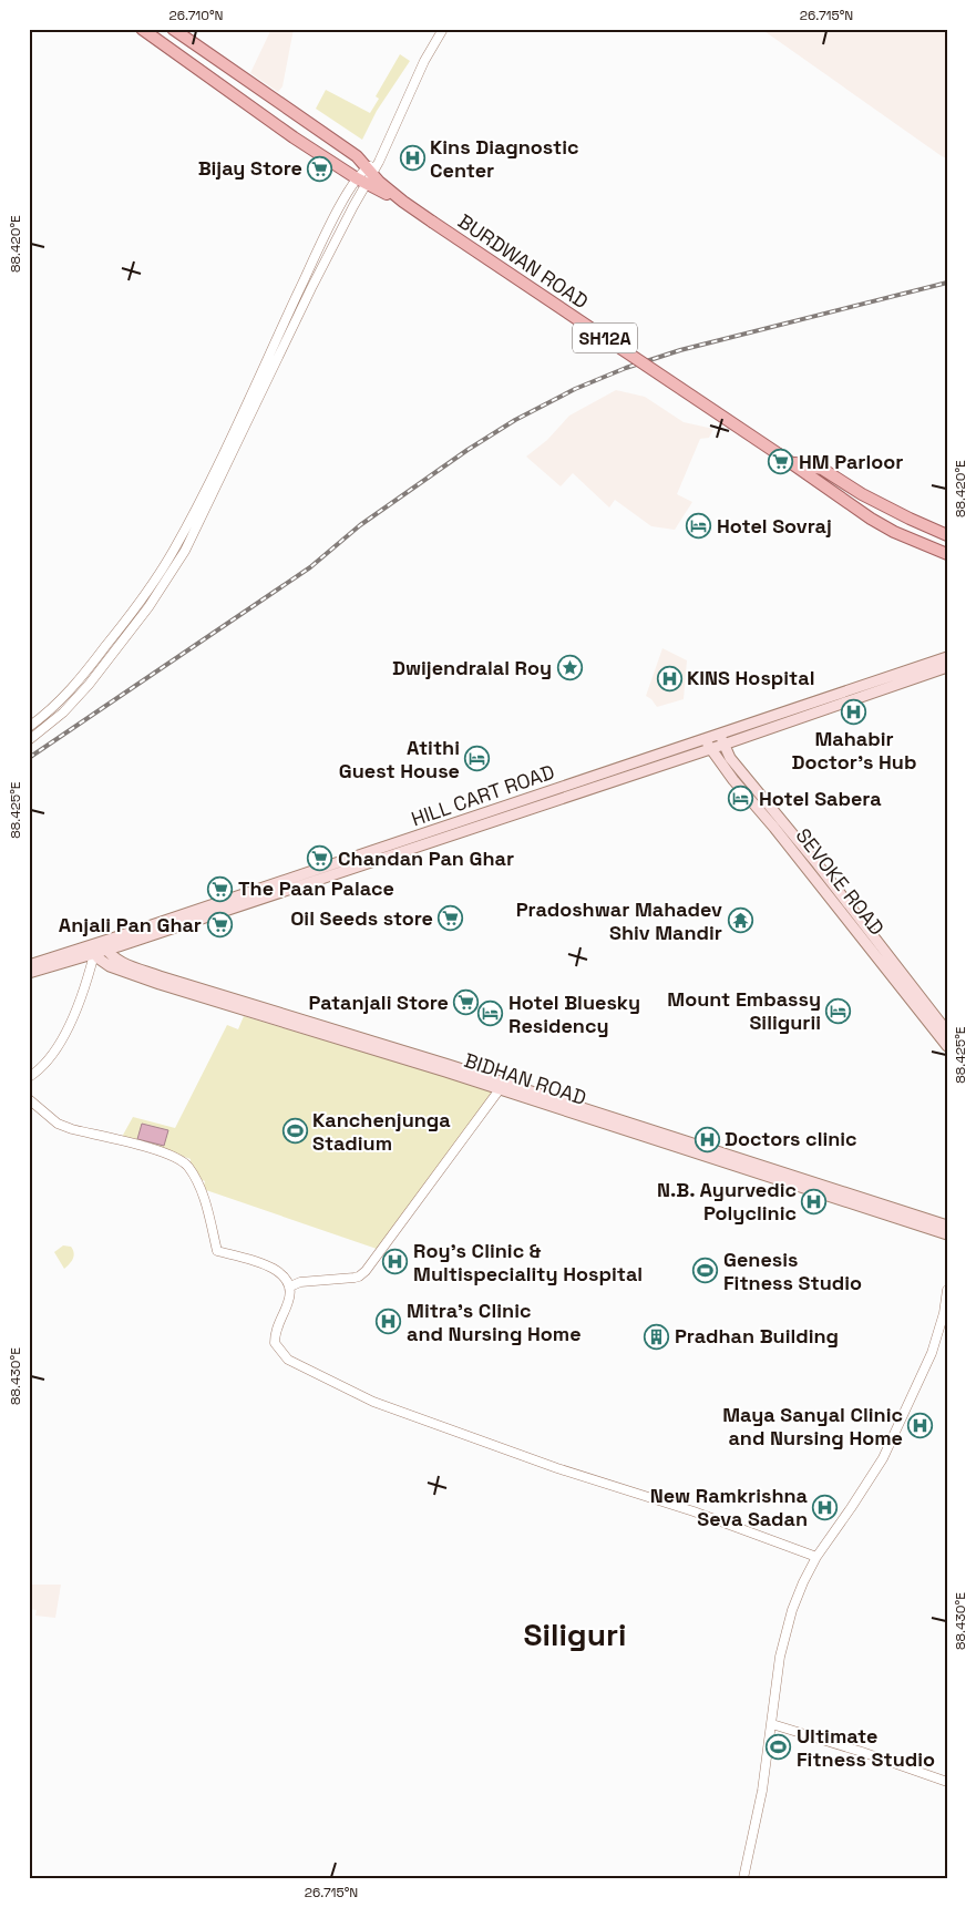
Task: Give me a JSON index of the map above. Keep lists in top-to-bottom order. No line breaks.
{"streets":{"main road":["BURDWAN ROAD","SH12A","HILL CART ROAD","SEVOKE ROAD","BIDHAN ROAD"]},"crossings":[["HILL CART ROAD","SEVOKE ROAD"],["HILL CART ROAD","BIDHAN ROAD"]],"districts":["Siliguri"],"places":{"hospital":["Kins Diagnostic Center","KINS Hospital","Mahabir Doctor's Hub","Doctors clinic","N.B. Ayurvedic Polyclinic","Roy's Clinic & Multispeciality Hospital","Mitra's Clinic and Nursing Home","Maya Sanyal Clinic and Nursing Home","New Ramkrishna Seva Sadan"],"supermarket":["Bijay Store","HM Parloor","Chandan Pan Ghar","The Paan Palace","Oil Seeds store","Anjali Pan Ghar","Patanjali Store"],"hotel":["Hotel Sovraj","Atithi Guest House","Hotel Sabera","Mount Embassy Siligurii","Hotel Bluesky Residency"],"place":["Dwijendralal Roy"],"temple":["Pradoshwar Mahadev Shiv Mandir"],"sports":["Kanchenjunga Stadium","Genesis Fitness Studio","Ultimate Fitness Studio"],"building":["Pradhan Building"]},"coordinates":["26.710°N","26.715°N","88.420°E","88.425°E","88.430°E"]}
